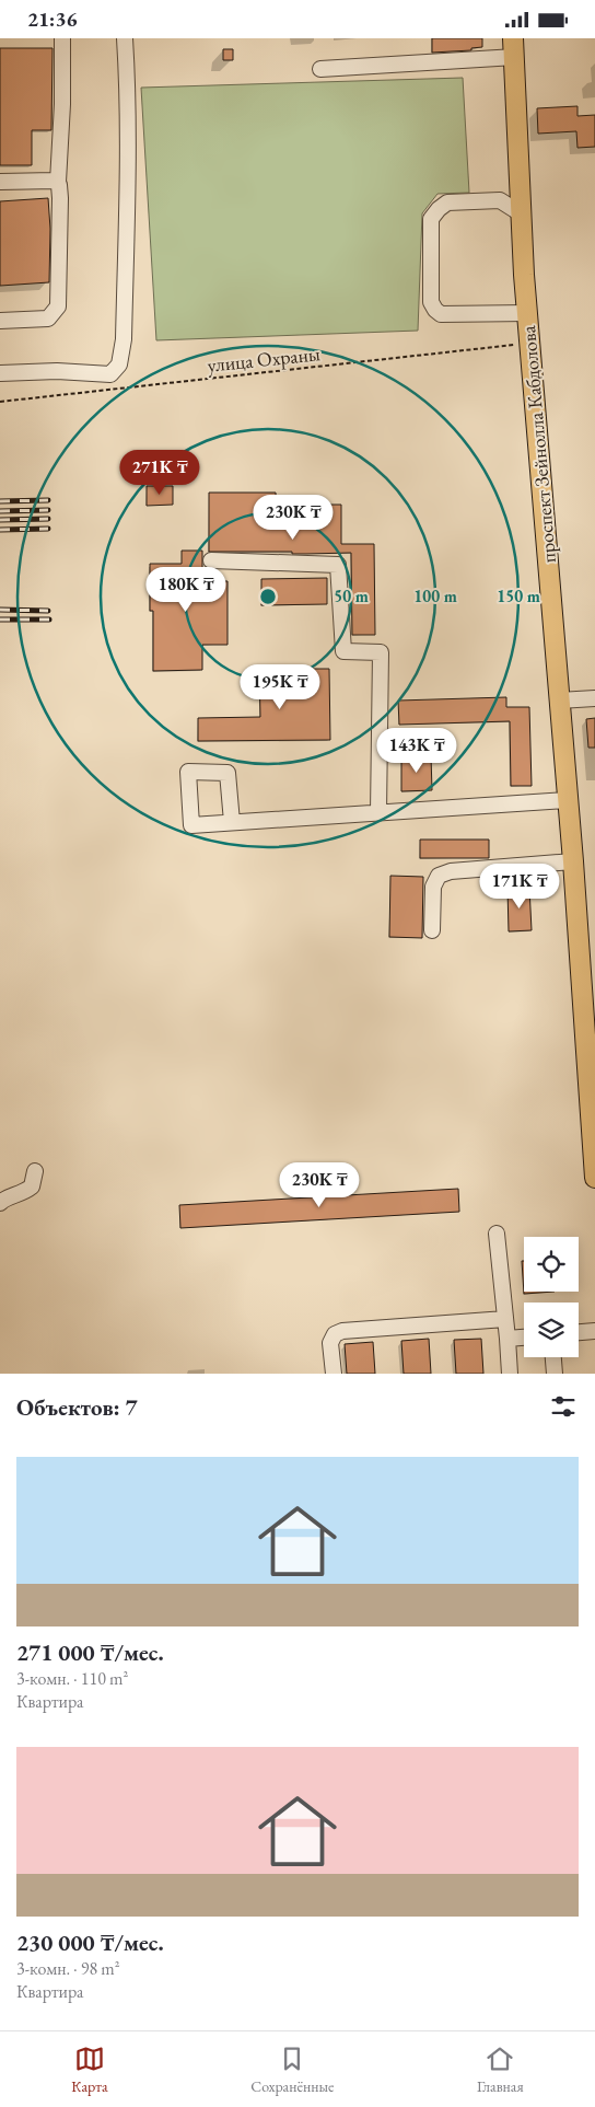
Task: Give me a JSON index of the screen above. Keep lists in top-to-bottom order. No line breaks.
{"streets":{"main road":["проспект Зейнолла Кабдолова"],"path":["улица Охраны"]},"crossings":[["улица Охраны","проспект Зейнолла Кабдолова"]],"page":{"status":"21:36","price":["271K ₸","230K ₸","180K ₸","195K ₸","143K ₸","171K ₸","230K ₸"],"heading":"Объектов: 7","list":[{"name":"271 000 ₸/мес.","note":"3-комн. · 110 m² · Квартира"},{"name":"230 000 ₸/мес.","note":"3-комн. · 98 m² · Квартира"}],"tabs":["Карта","Сохранённые","Главная"]},"rings":["50 m","100 m","150 m"]}
